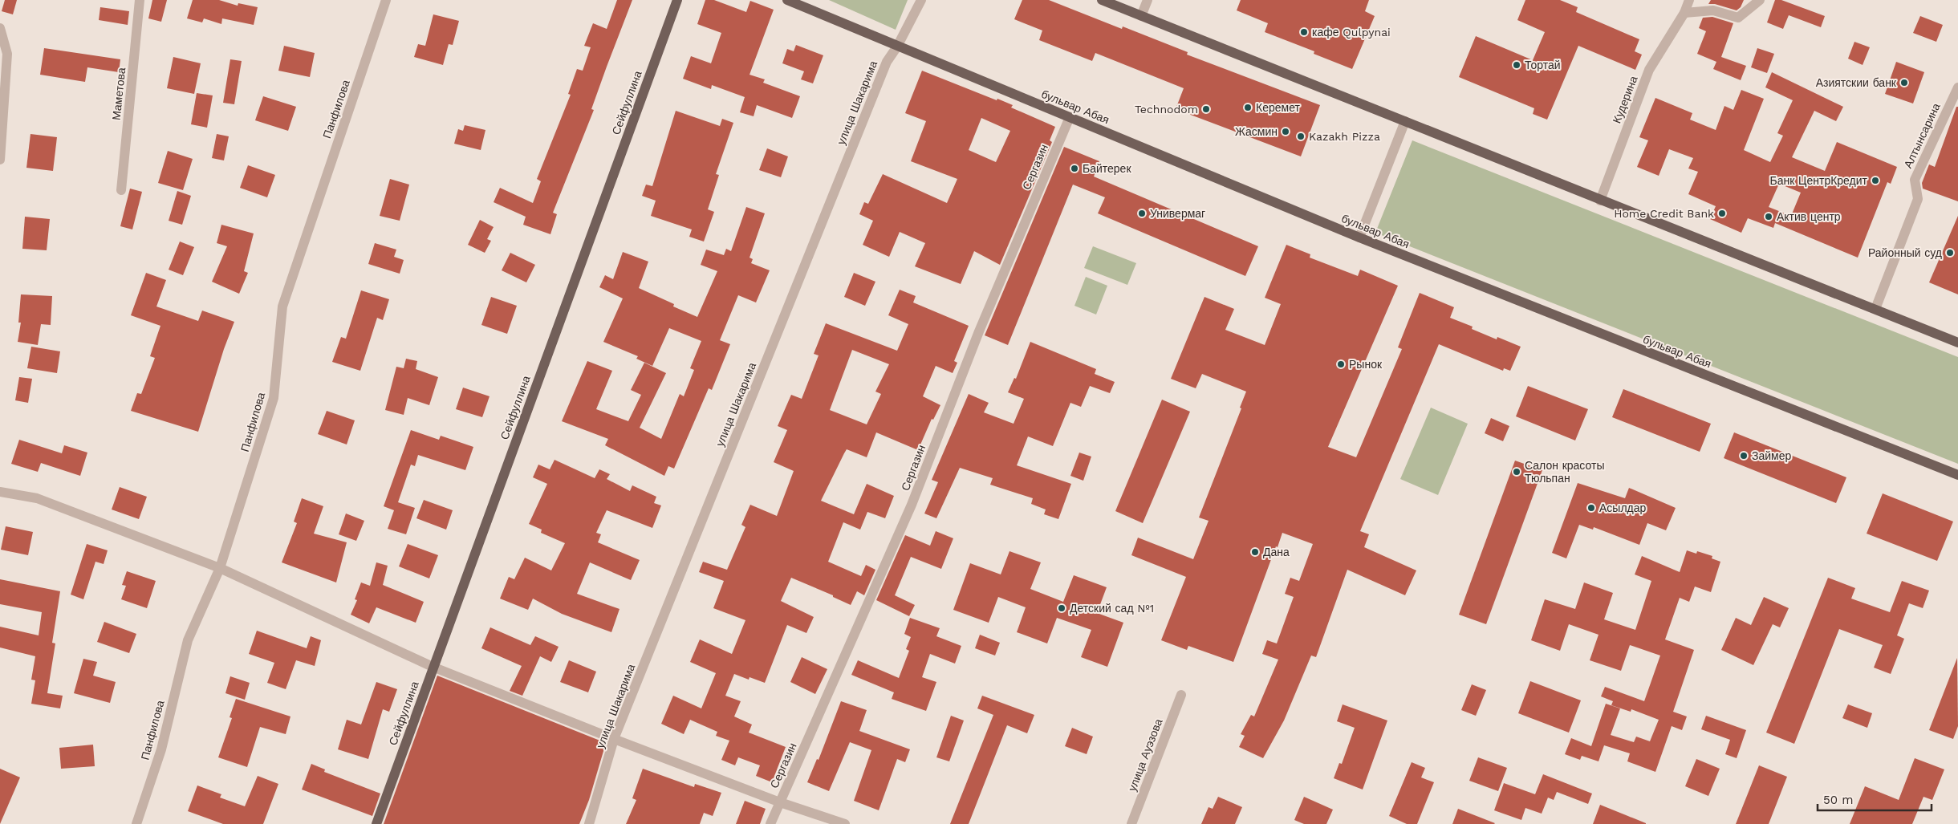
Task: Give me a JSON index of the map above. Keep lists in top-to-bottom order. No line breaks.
{"streets":{"main road":["Сейфуллина","бульвар Абая"],"street":["Маметова","Кудерина","улица Шакарима","Панфилова","Алтынсарина","Сергазин","улица Ауэзова"]},"crossings":[["улица Шакарима","бульвар Абая"],["бульвар Абая","Сергазин"]],"places":["кафе Qulpynai","Тортай","Азиятскии банк","Керемет","Technodom","Жасмин","Kazakh Pizza","Байтерек","Банк ЦентрКредит","Универмаг","Home Credit Bank","Актив центр","Районный суд","Рынок","Займер","Салон красоты Тюльпан","Асылдар","Дана","Детский сад №1"],"scale_bar":"50 m"}
